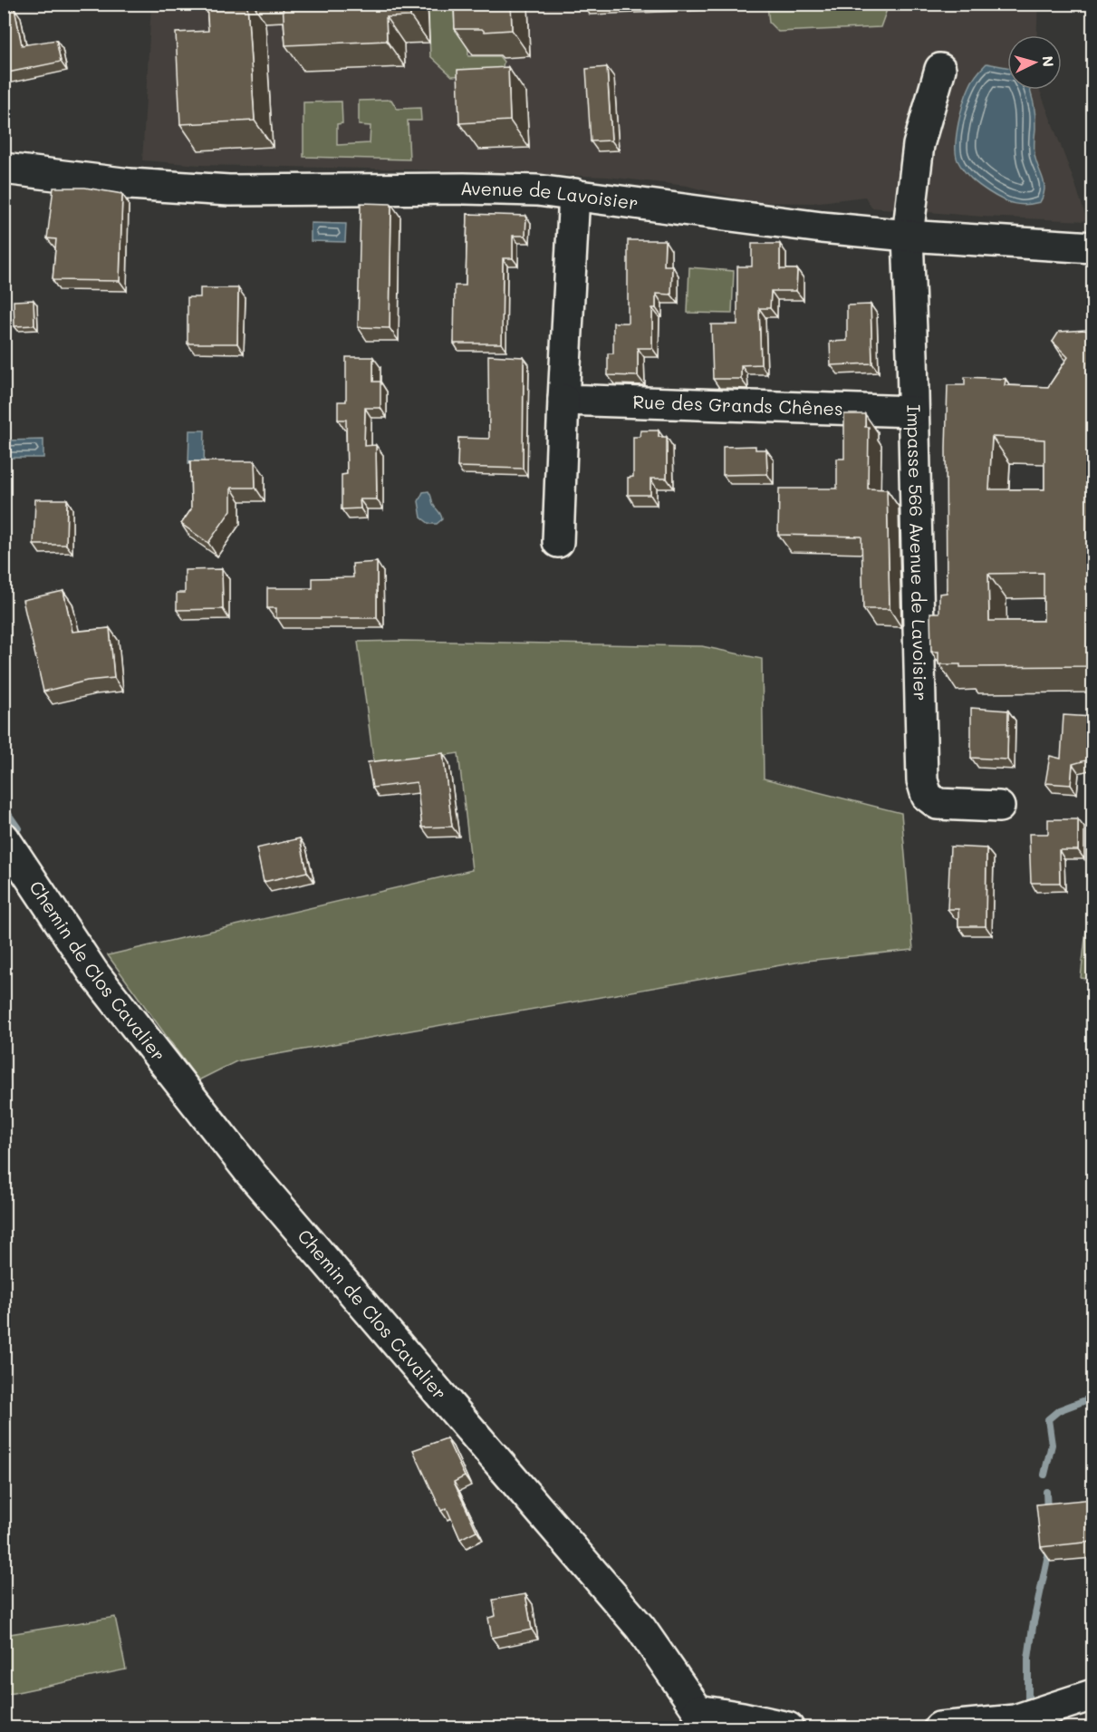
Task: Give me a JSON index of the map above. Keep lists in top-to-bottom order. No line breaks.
{"streets":{"street":["Avenue de Lavoisier","Rue des Grands Chênes","Impasse 566 Avenue de Lavoisier","Chemin de Clos Cavalier"]},"crossings":[["Avenue de Lavoisier","Impasse 566 Avenue de Lavoisier"],["Rue des Grands Chênes","Impasse 566 Avenue de Lavoisier"]],"north":"right"}
